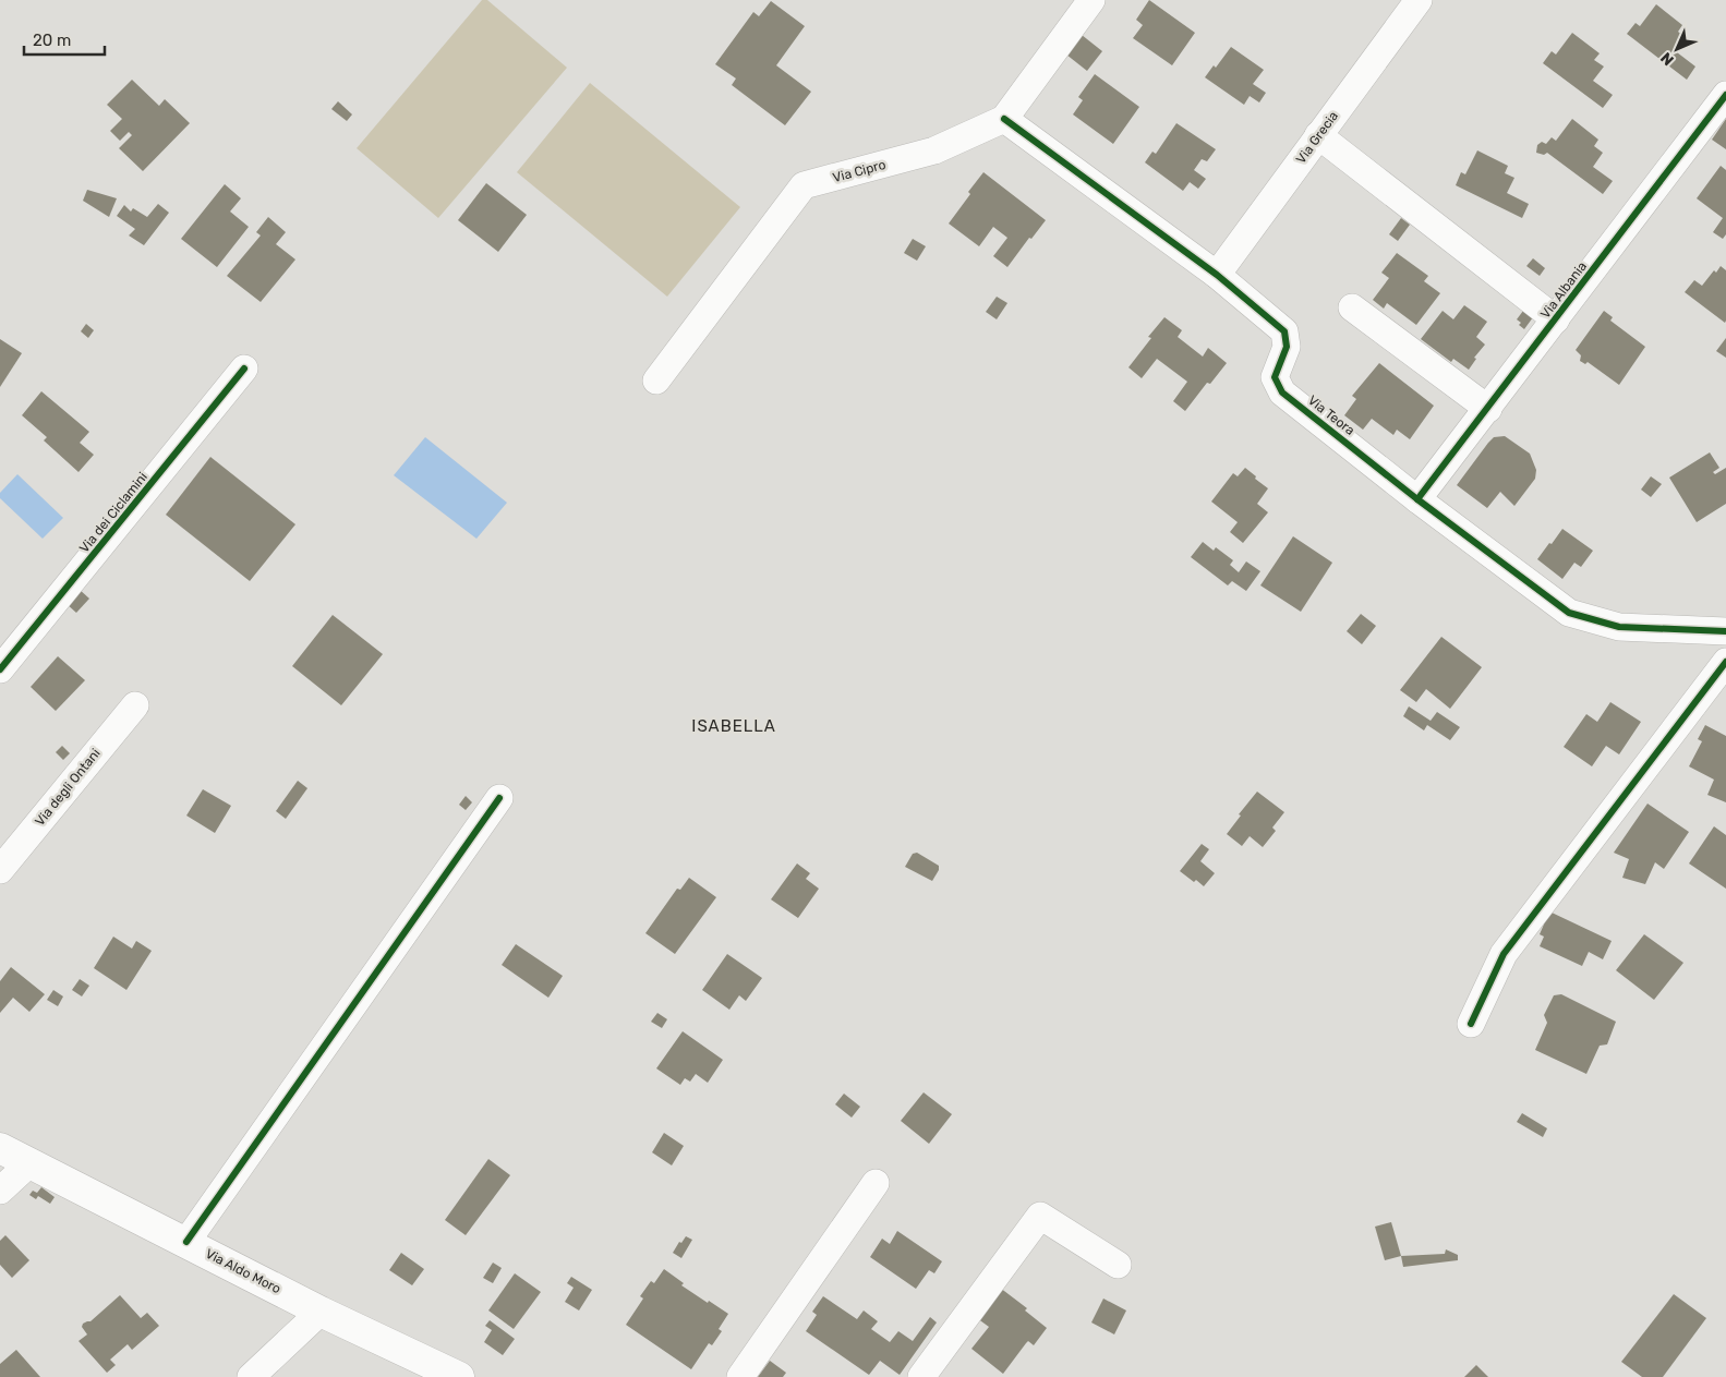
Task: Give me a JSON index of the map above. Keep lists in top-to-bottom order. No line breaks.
{"streets":{"street":["Via Grecia","Via Cipro","Via Albania","Via Teora","Via dei Ciclamini","Via degli Ontani","Via Aldo Moro"]},"crossings":[["Via Grecia","Via Teora"],["Via Cipro","Via Teora"],["Via Albania","Via Teora"]],"districts":["ISABELLA"],"scale_bar":"20 m","north":"bottom left"}
